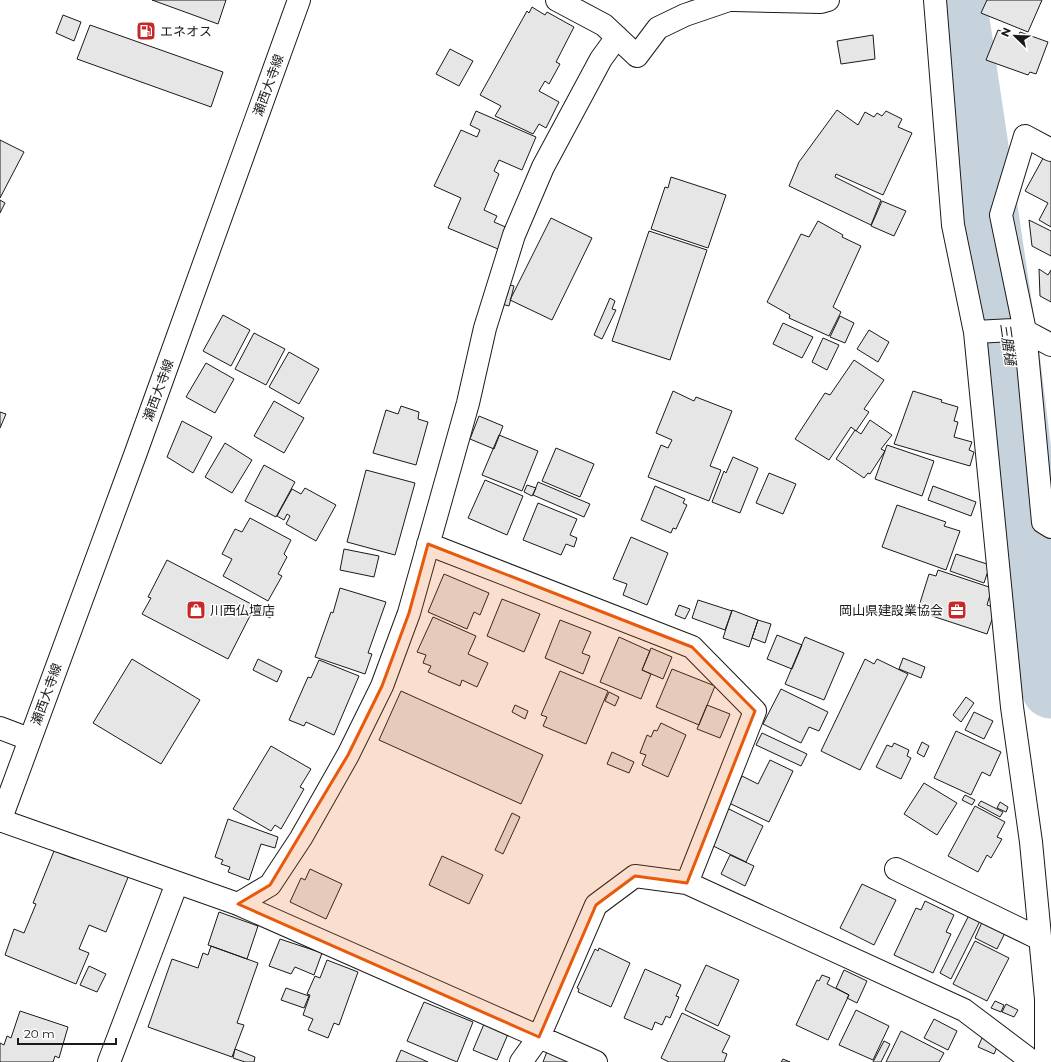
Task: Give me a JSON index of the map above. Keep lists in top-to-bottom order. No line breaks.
{"streets":{"street":["瀬西大寺線"]},"water":["三膳樋"],"places":{"fuel station":["エネオス"],"shop":["川西仏壇店"],"office":["岡山県建設業協会"]},"scale_bar":"20 m","north":"top left"}
